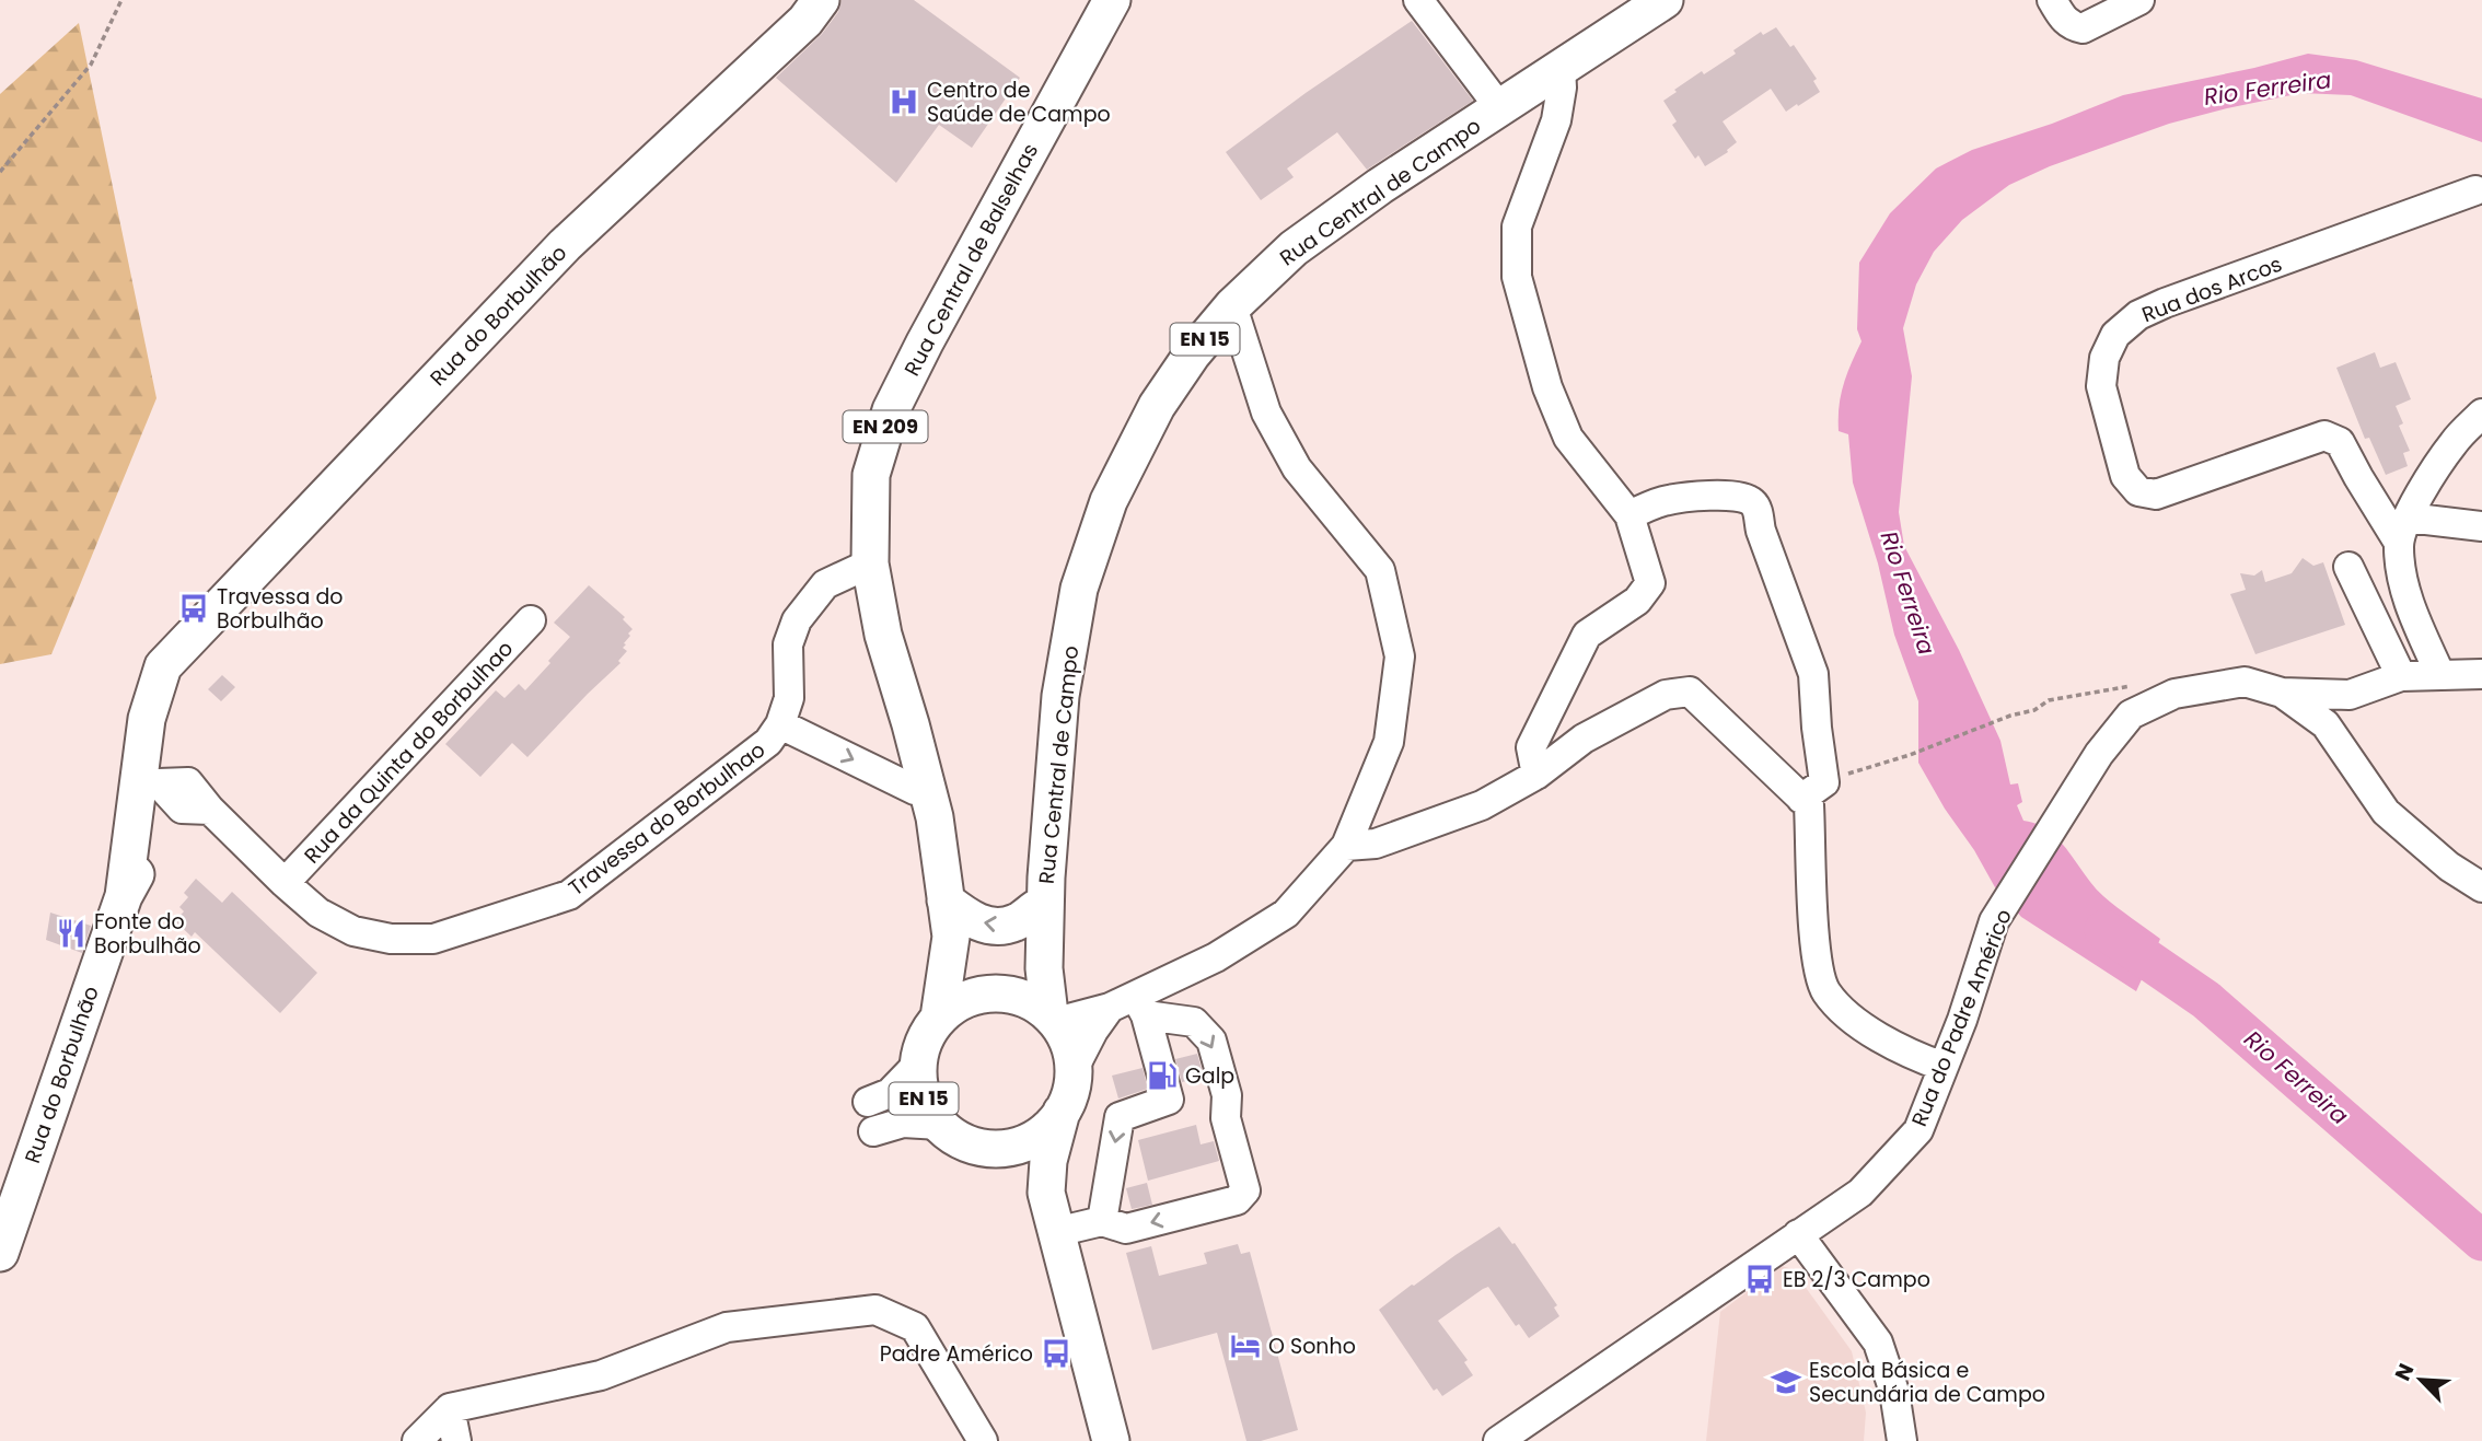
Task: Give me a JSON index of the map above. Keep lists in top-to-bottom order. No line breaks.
{"streets":{"main road":["Rua Central de Campo","Rua Central de Balselhas","Rua do Borbulhão","EN 15","EN 209"],"street":["Rua dos Arcos","Rua da Quinta do Borbulhao","Travessa do Borbulhao","Rua do Padre Américo"]},"crossings":[["Rua Central de Campo","Rua Central de Balselhas"],["Rua Central de Campo","EN 15"],["Rua Central de Balselhas","EN 15"],["Rua Central de Balselhas","Travessa do Borbulhao"],["Rua do Borbulhão","Travessa do Borbulhao"],["Rua da Quinta do Borbulhao","Travessa do Borbulhao"]],"water":["Rio Ferreira"],"places":{"hospital":["Centro de Saúde de Campo"],"bus stop":["Travessa do Borbulhão","EB 2/3 Campo","Padre Américo"],"restaurant":["Fonte do Borbulhão"],"fuel station":["Galp"],"hotel":["O Sonho"],"school or university":["Escola Básica e Secundária de Campo"]},"north":"top left"}
